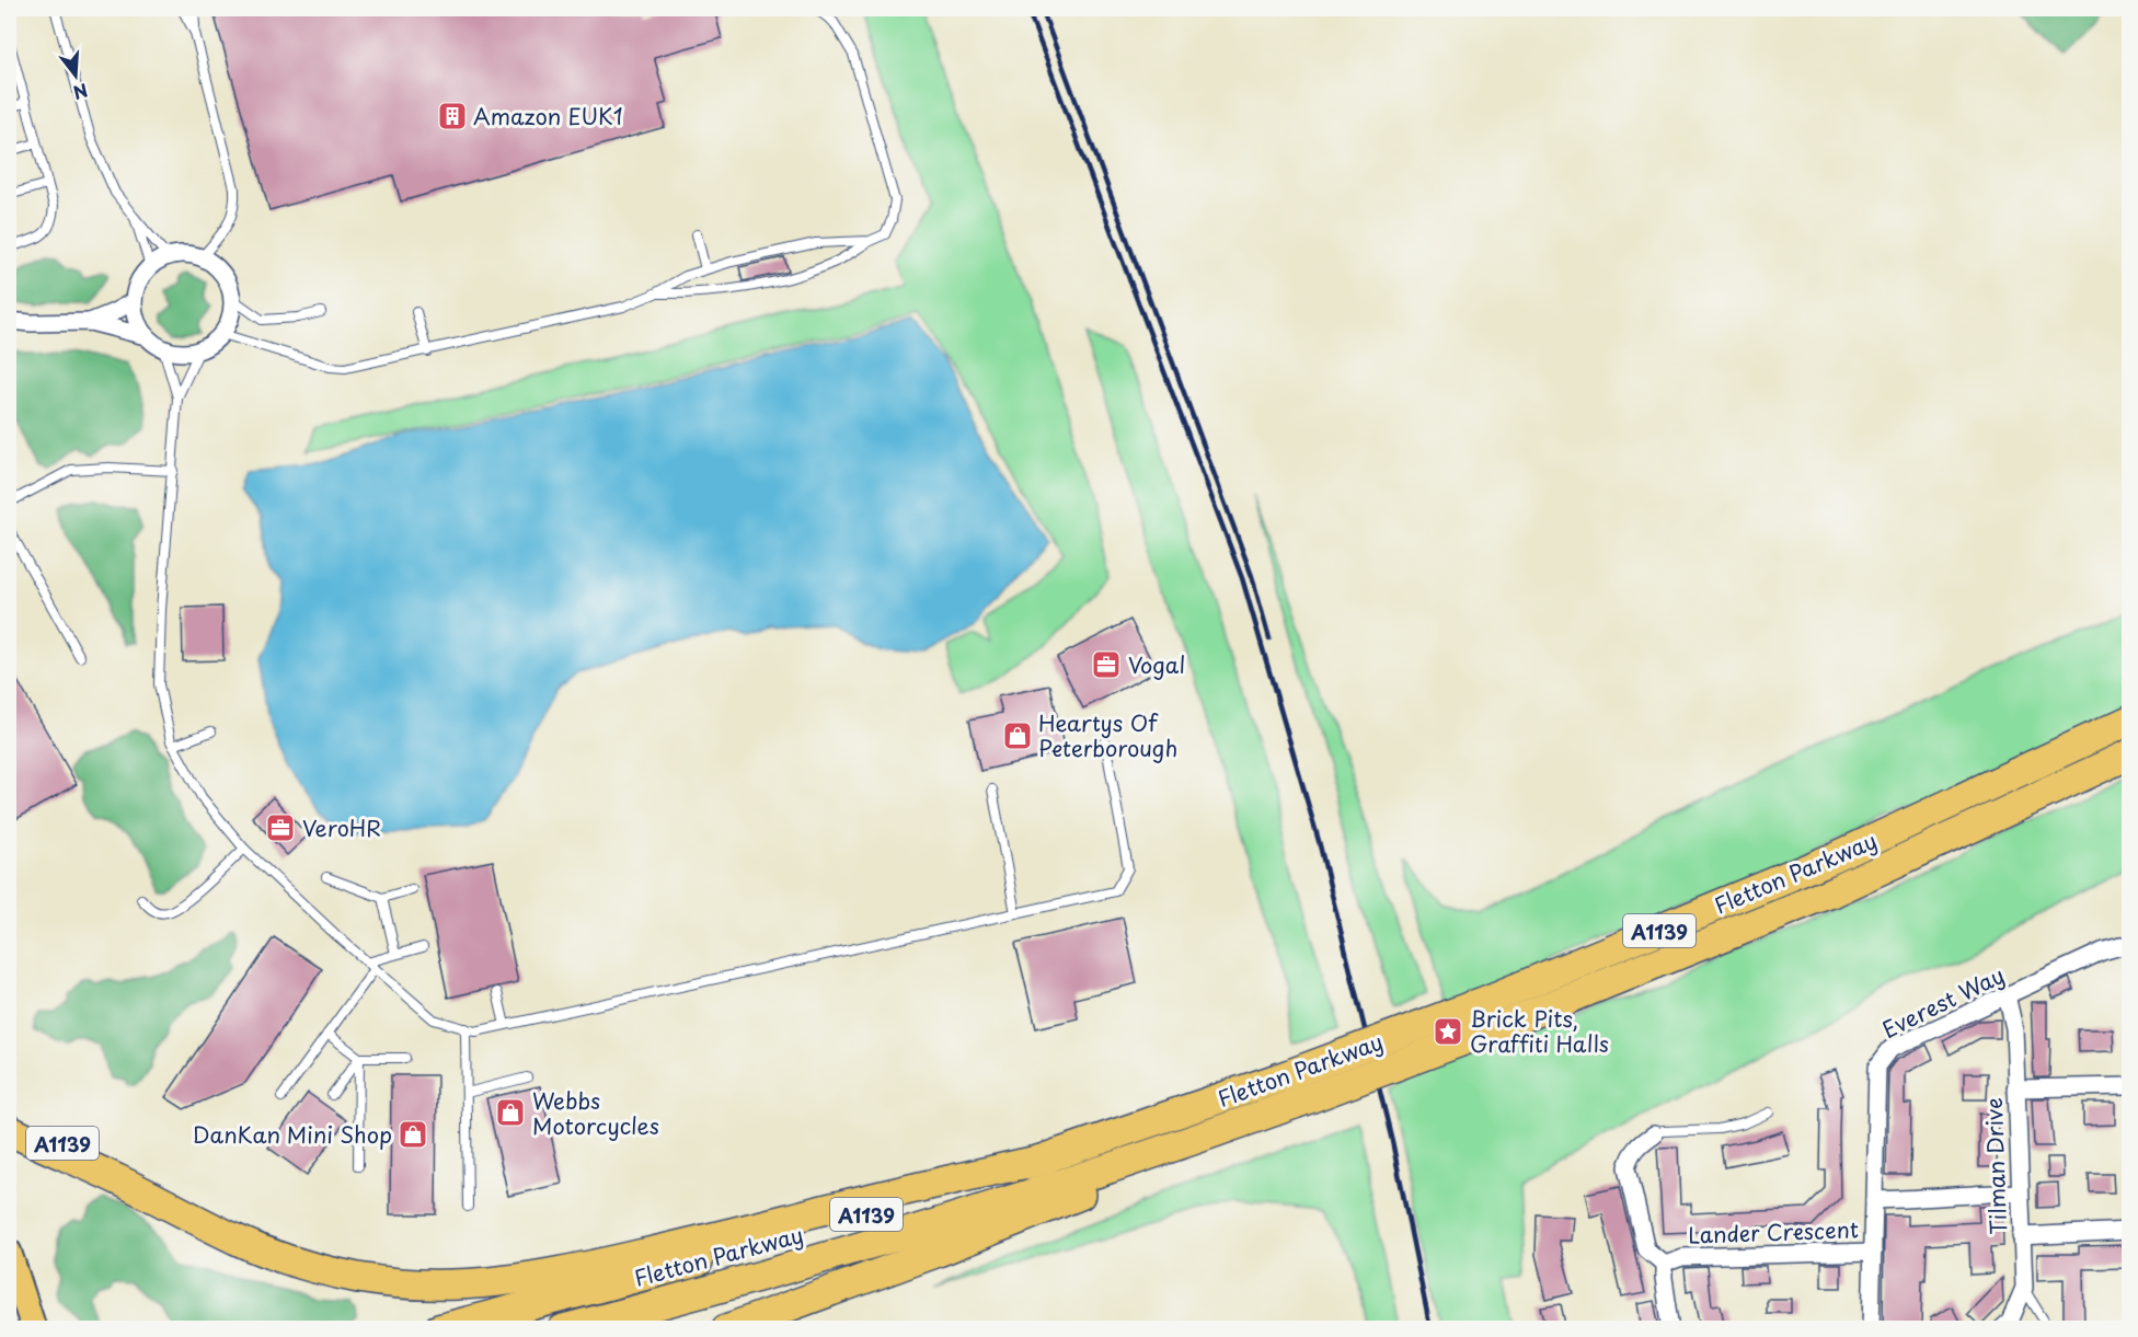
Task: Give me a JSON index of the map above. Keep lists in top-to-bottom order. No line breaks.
{"streets":{"highway":["Fletton Parkway","A1139"],"street":["Everest Way","Tilman Drive","Lander Crescent"]},"crossings":[["Fletton Parkway","A1139"],["Everest Way","Tilman Drive"],["Everest Way","Lander Crescent"]],"places":{"building":["Amazon EUK1"],"office":["Vogal","VeroHR"],"shop":["Heartys Of Peterborough","Webbs Motorcycles","DanKan Mini Shop"],"place":["Brick Pits, Graffiti Halls"]},"north":"bottom"}
